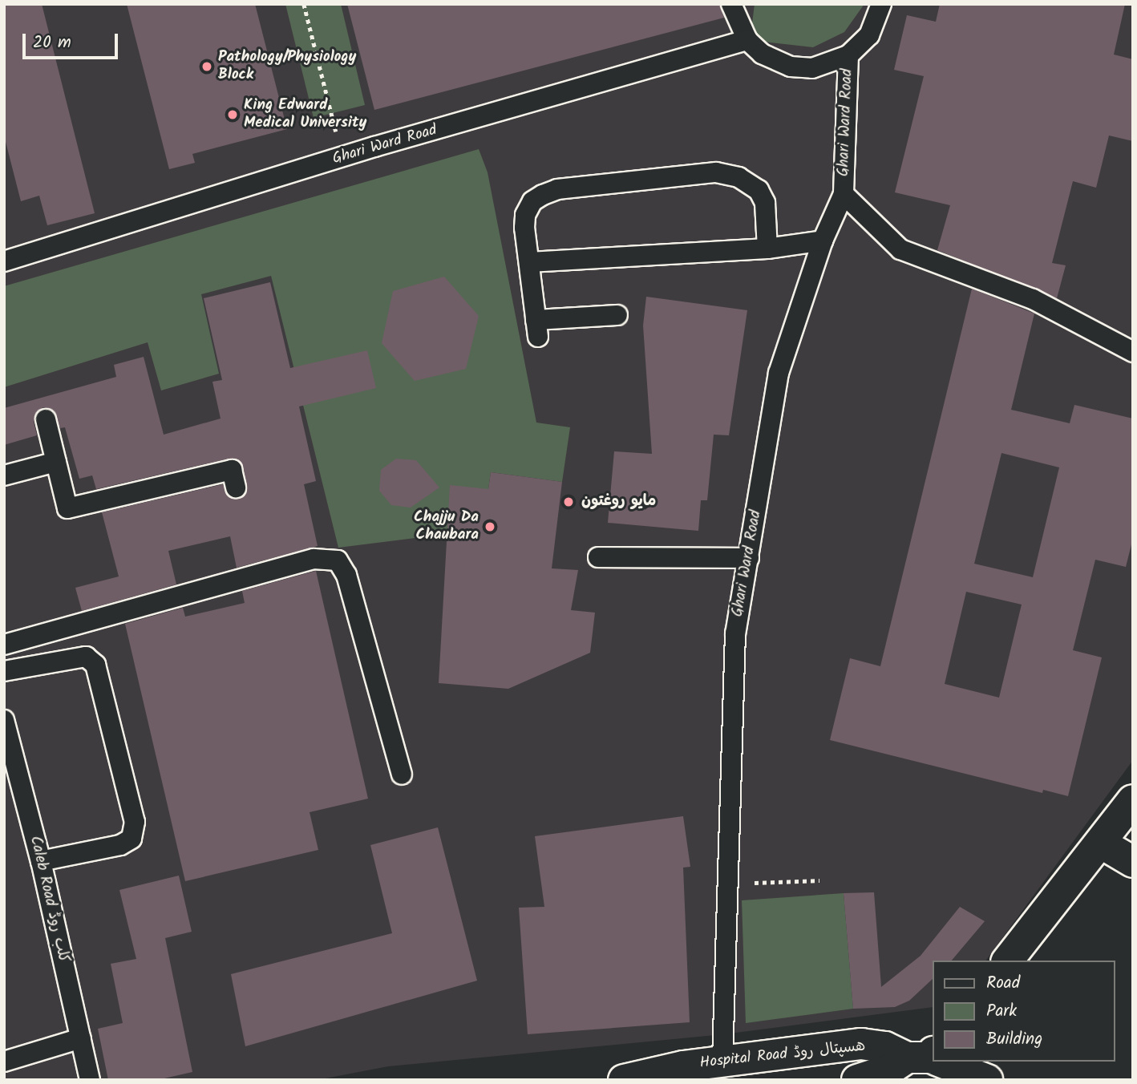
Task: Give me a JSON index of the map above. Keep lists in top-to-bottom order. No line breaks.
{"streets":{"main road":["Hospital Road ھسپتال روڈ"],"lane":["Ghari Ward Road","Caleb Road کلب روڈ"]},"crossings":[["Ghari Ward Road","Hospital Road ھسپتال روڈ"]],"places":["Pathology/Physiology Block","King Edward Medical University","مایو روغتون","Chajju Da Chaubara"],"legend":["Road","Park","Building"],"scale_bar":"20 m"}
